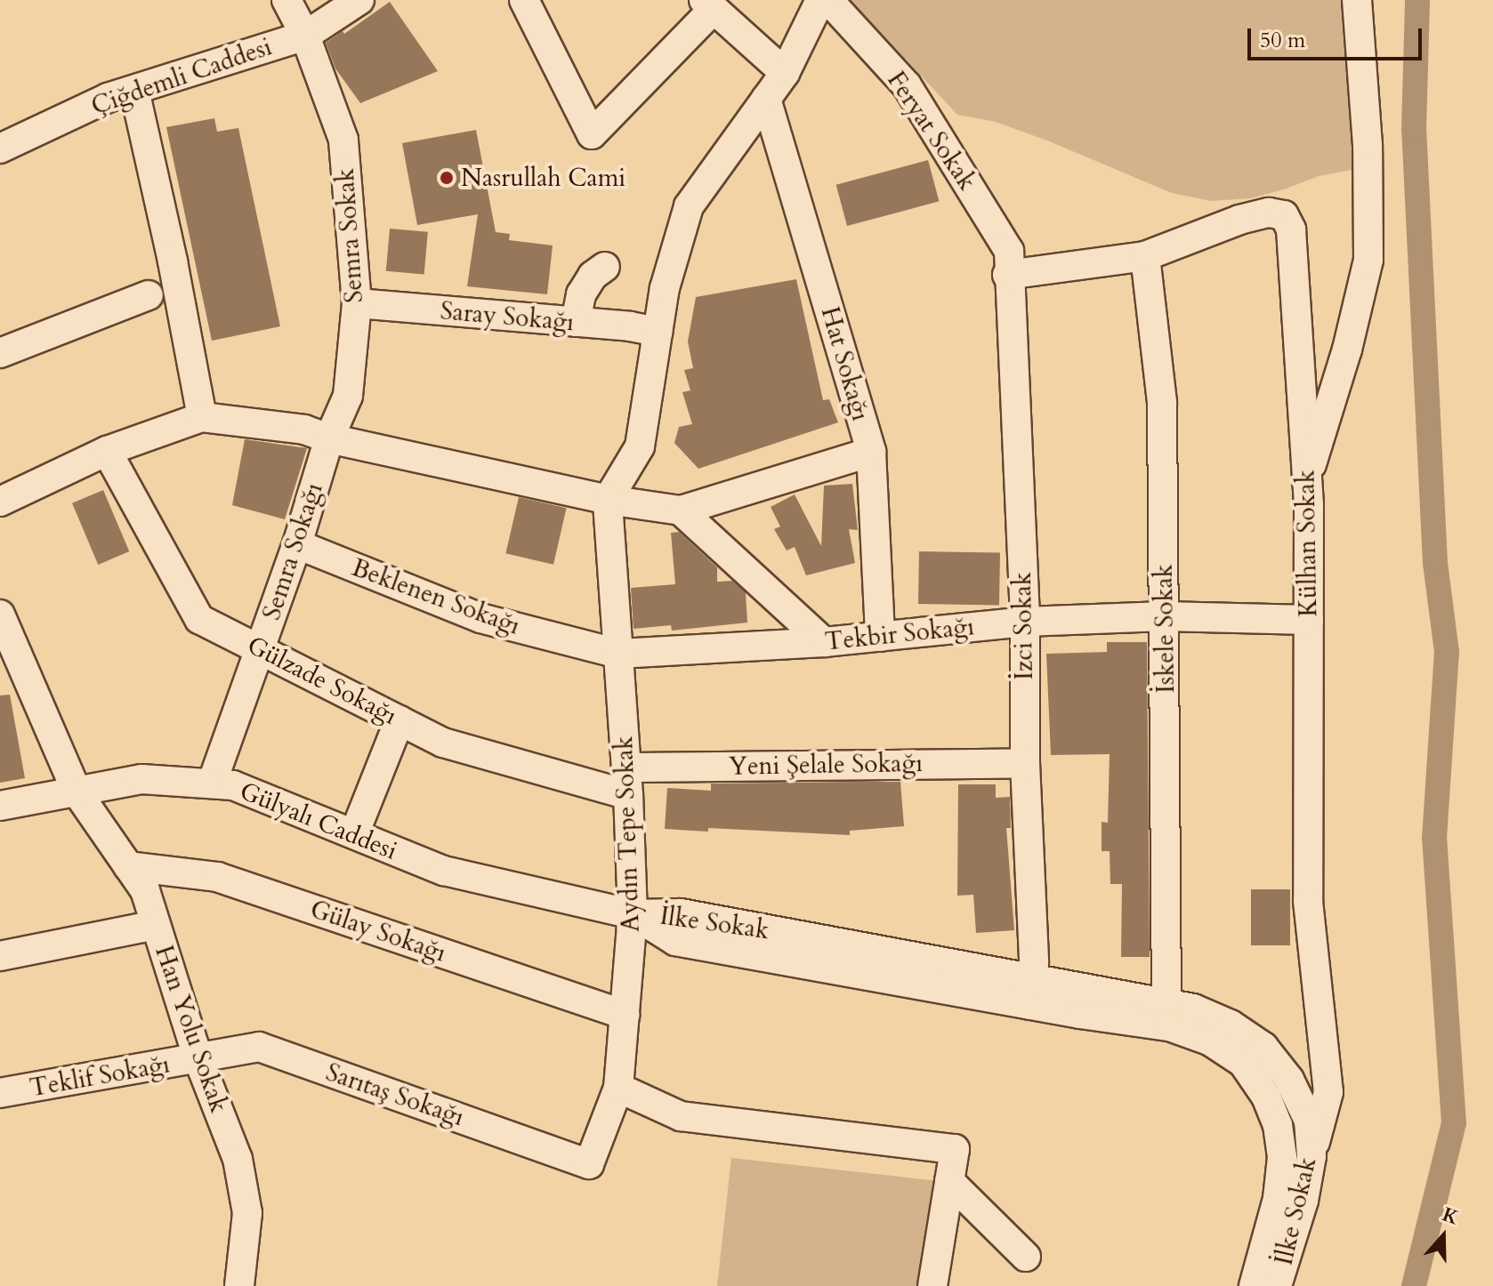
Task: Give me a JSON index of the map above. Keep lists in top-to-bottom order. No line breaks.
{"streets":{"street":["Çiğdemli Caddesi","Feryat Sokak","Semra Sokak","Saray Sokağı","Hat Sokağı","Külhan Sokak","Semra Sokağı","Beklenen Sokağı","İzci Sokak","İskele Sokak","Tekbir Sokağı","Gülzade Sokağı","Yeni Şelale Sokağı","Gülyalı Caddesi","Aydın Tepe Sokak","İlke Sokak","Gülay Sokağı","Han Yolu Sokak","Teklif Sokağı","Sarıtaş Sokağı"]},"crossings":[["Çiğdemli Caddesi","Semra Sokak"],["Feryat Sokak","Külhan Sokak"],["Feryat Sokak","İzci Sokak"],["Semra Sokak","Saray Sokağı"],["Semra Sokak","Semra Sokağı"],["Hat Sokağı","Tekbir Sokağı"],["Külhan Sokak","İzci Sokak"],["Külhan Sokak","İskele Sokak"],["Külhan Sokak","Tekbir Sokağı"],["Külhan Sokak","İlke Sokak"],["Semra Sokağı","Beklenen Sokağı"],["Semra Sokağı","Gülzade Sokağı"],["Semra Sokağı","Gülyalı Caddesi"],["Beklenen Sokağı","Tekbir Sokağı"],["Beklenen Sokağı","Aydın Tepe Sokak"],["İzci Sokak","Tekbir Sokağı"],["İzci Sokak","Yeni Şelale Sokağı"],["İzci Sokak","İlke Sokak"],["İskele Sokak","Tekbir Sokağı"],["İskele Sokak","İlke Sokak"],["Tekbir Sokağı","Aydın Tepe Sokak"],["Gülzade Sokağı","Yeni Şelale Sokağı"],["Gülzade Sokağı","Aydın Tepe Sokak"],["Yeni Şelale Sokağı","Aydın Tepe Sokak"],["Gülyalı Caddesi","Aydın Tepe Sokak"],["Gülyalı Caddesi","İlke Sokak"],["Gülyalı Caddesi","Han Yolu Sokak"],["Aydın Tepe Sokak","İlke Sokak"],["Aydın Tepe Sokak","Gülay Sokağı"],["Aydın Tepe Sokak","Sarıtaş Sokağı"],["Gülay Sokağı","Han Yolu Sokak"],["Han Yolu Sokak","Teklif Sokağı"],["Han Yolu Sokak","Sarıtaş Sokağı"],["Teklif Sokağı","Sarıtaş Sokağı"]],"places":["Nasrullah Cami"],"scale_bar":"50 m","north":"top"}
